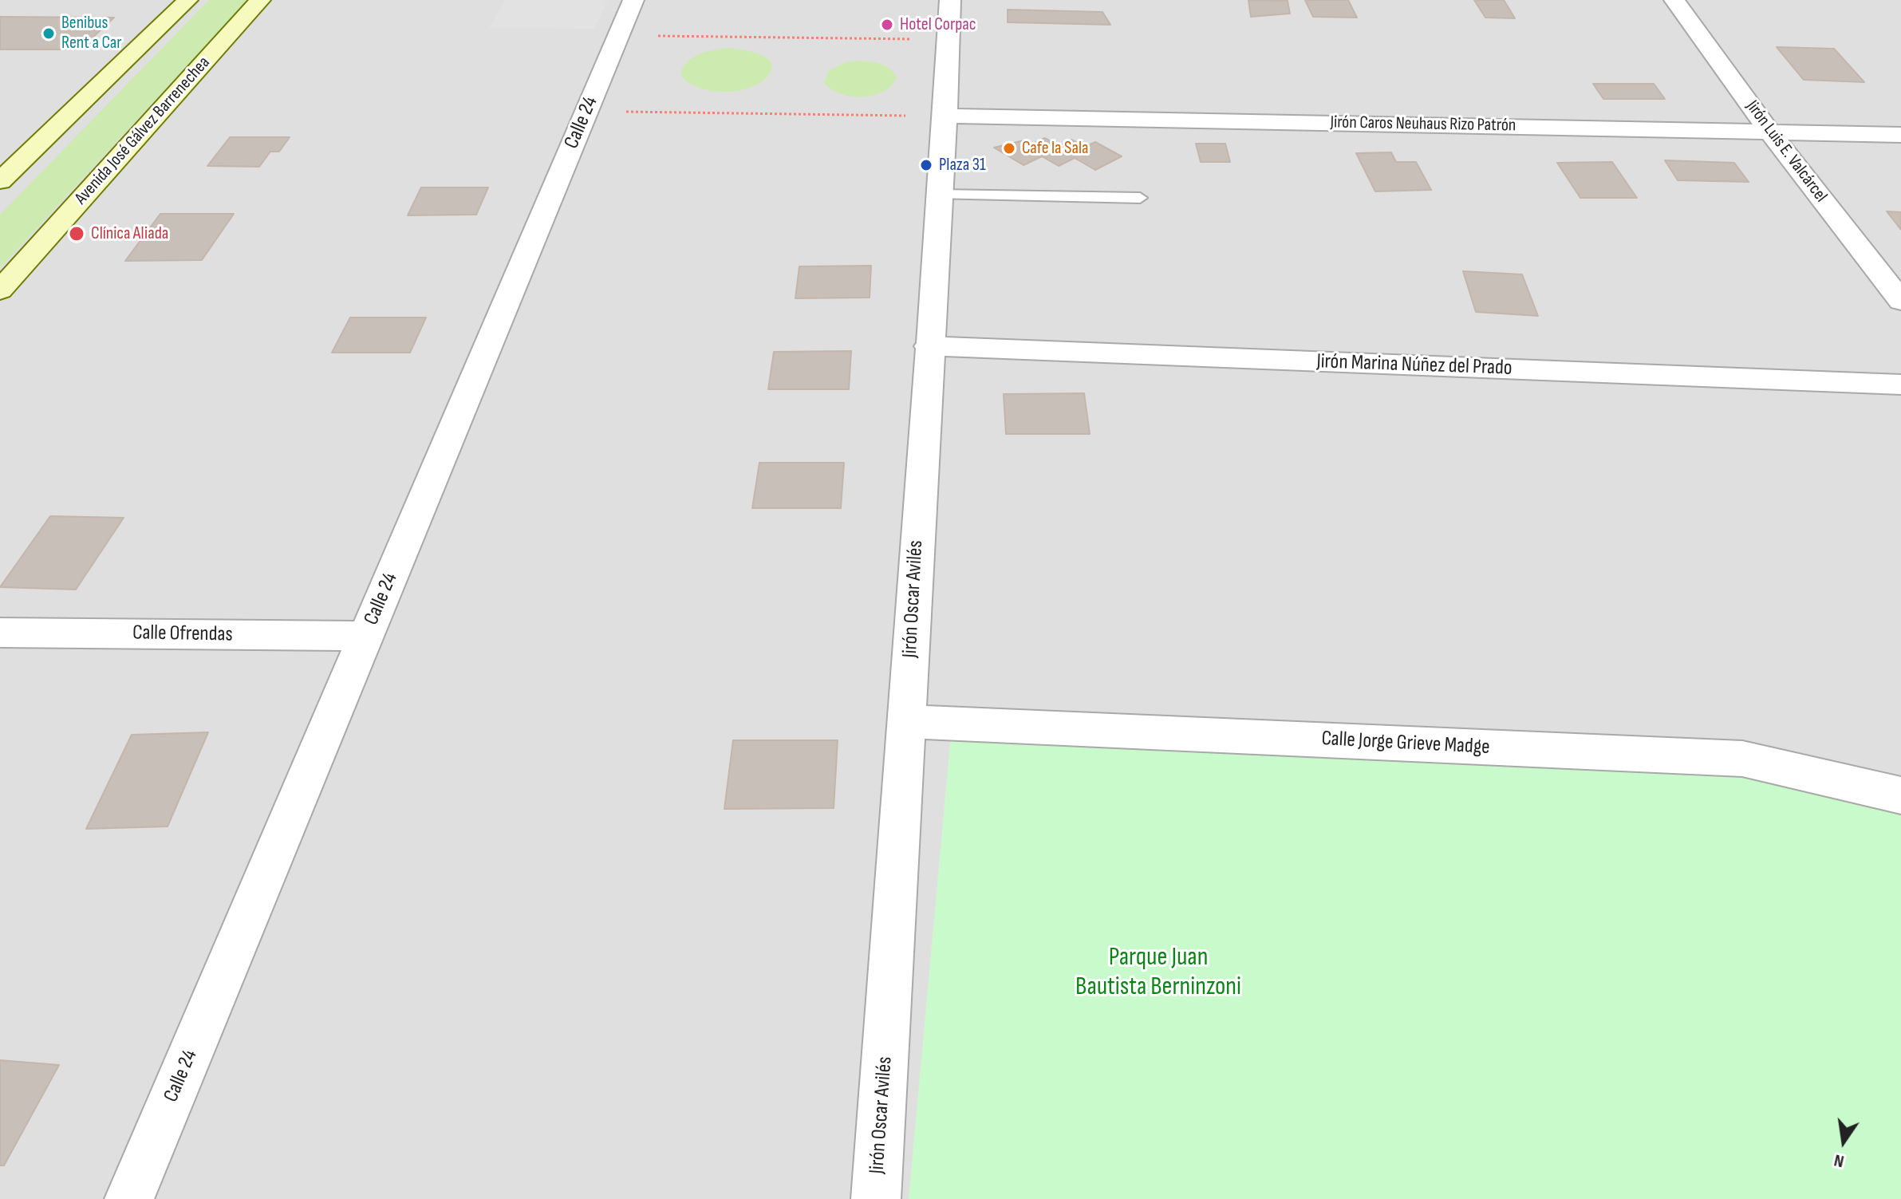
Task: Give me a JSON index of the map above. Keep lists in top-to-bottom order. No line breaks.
{"streets":{"main road":["Avenida José Gálvez Barrenechea"],"street":["Calle 24","Jirón Caros Neuhaus Rizo Patrón","Jirón Luis E. Valcárcel","Jirón Marina Núñez del Prado","Jirón Oscar Avilés","Calle Ofrendas","Calle Jorge Grieve Madge"]},"crossings":[["Calle 24","Calle Ofrendas"],["Jirón Caros Neuhaus Rizo Patrón","Jirón Luis E. Valcárcel"],["Jirón Caros Neuhaus Rizo Patrón","Jirón Oscar Avilés"],["Jirón Marina Núñez del Prado","Jirón Oscar Avilés"],["Jirón Oscar Avilés","Calle Jorge Grieve Madge"]],"parks":["Parque Juan Bautista Berninzoni"],"places":["Hotel Corpac","Benibus Rent a Car","Cafe la Sala","Plaza 31","Clínica Aliada"],"north":"bottom"}
